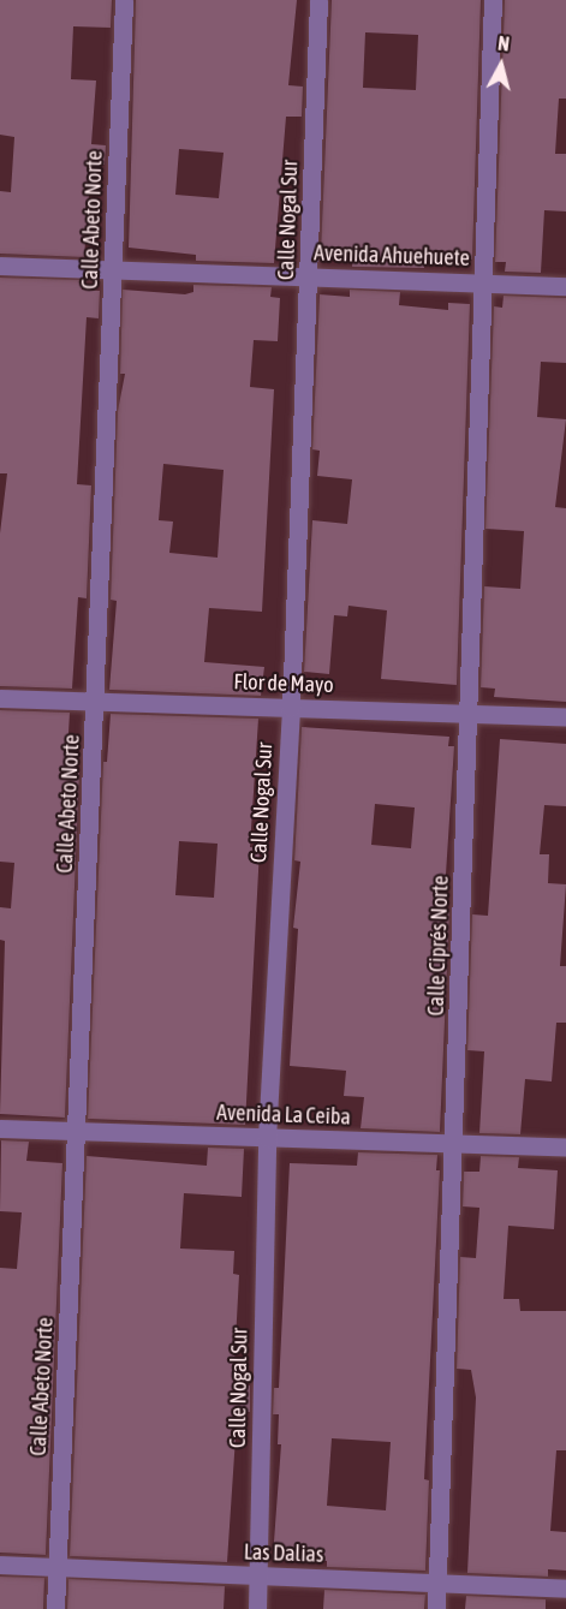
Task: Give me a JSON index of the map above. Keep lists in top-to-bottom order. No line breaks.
{"streets":{"street":["Calle Abeto Norte","Calle Nogal Sur","Avenida Ahuehuete","Flor de Mayo","Calle Ciprés Norte","Avenida La Ceiba","Las Dalias"]},"crossings":[["Calle Abeto Norte","Avenida Ahuehuete"],["Calle Abeto Norte","Flor de Mayo"],["Calle Abeto Norte","Avenida La Ceiba"],["Calle Abeto Norte","Las Dalias"],["Calle Nogal Sur","Avenida Ahuehuete"],["Calle Nogal Sur","Flor de Mayo"],["Calle Nogal Sur","Avenida La Ceiba"],["Calle Nogal Sur","Las Dalias"],["Avenida Ahuehuete","Calle Ciprés Norte"],["Flor de Mayo","Calle Ciprés Norte"],["Calle Ciprés Norte","Avenida La Ceiba"],["Calle Ciprés Norte","Las Dalias"]],"north":"top"}
